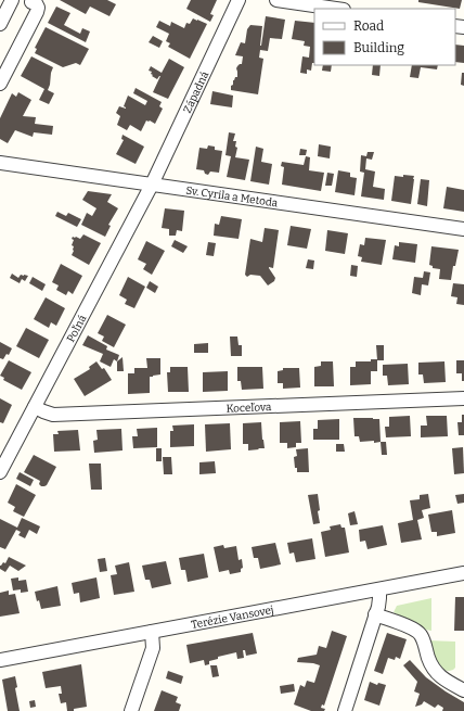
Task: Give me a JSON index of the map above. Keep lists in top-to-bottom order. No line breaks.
{"streets":{"street":["Západná","Sv. Cyrila a Metoda","Poľná","Koceľova","Terézie Vansovej"]},"crossings":[["Západná","Sv. Cyrila a Metoda"],["Západná","Poľná"],["Sv. Cyrila a Metoda","Poľná"],["Poľná","Koceľova"]],"legend":["Road","Building"]}
